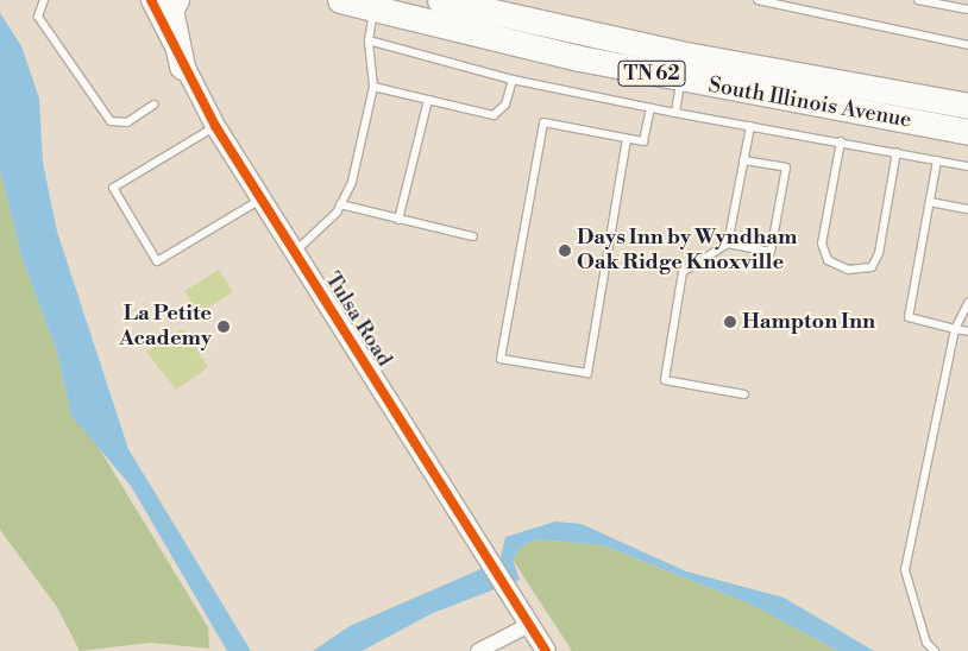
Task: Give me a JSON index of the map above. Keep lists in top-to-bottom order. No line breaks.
{"streets":{"highway":["TN 62","South Illinois Avenue"],"street":["Tulsa Road"]},"places":["Days Inn by Wyndham Oak Ridge Knoxville","Hampton Inn","La Petite Academy"]}
